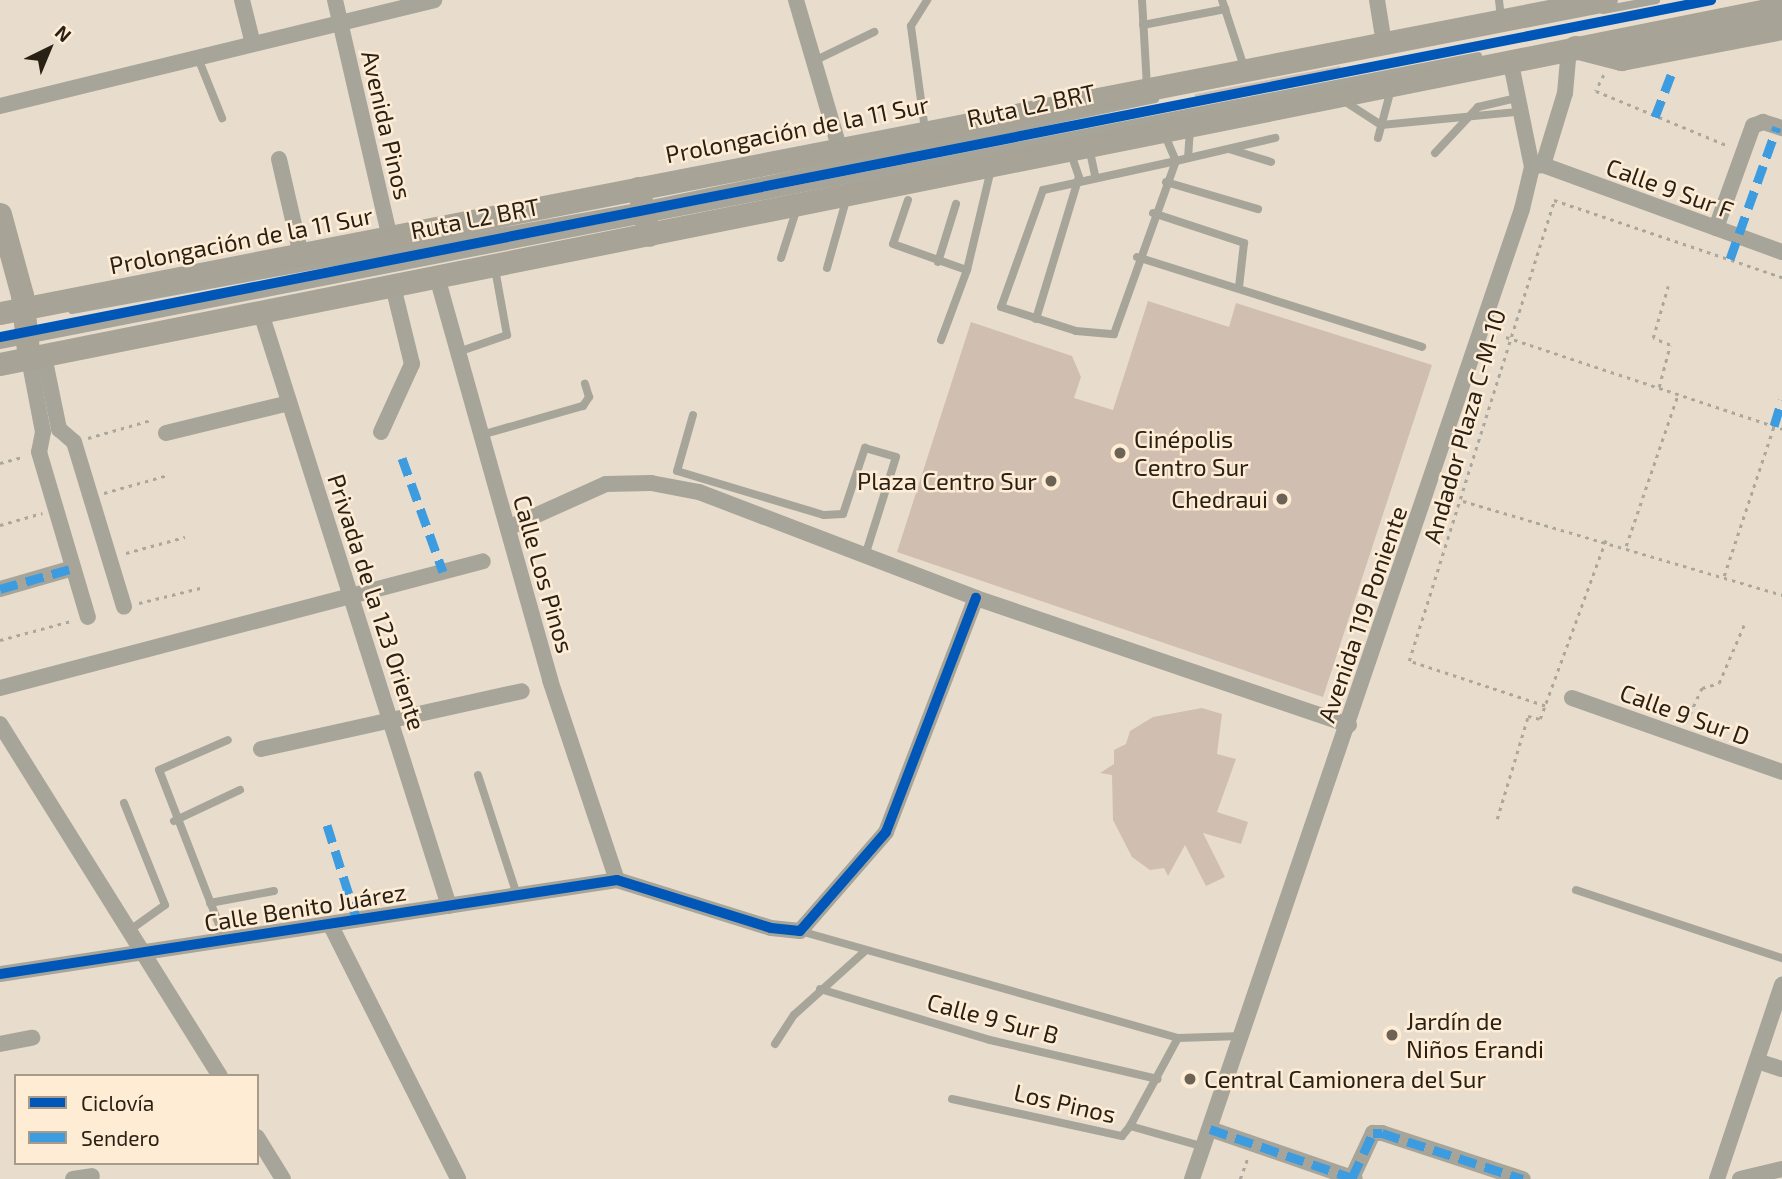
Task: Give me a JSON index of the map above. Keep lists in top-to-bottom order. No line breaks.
{"streets":{"main road":["Prolongación de la 11 Sur"],"street":["Avenida Pinos","Calle 9 Sur F","Calle Los Pinos","Privada de la 123 Oriente","Avenida 119 Poniente","Calle 9 Sur D","Calle Benito Juárez"],"lane":["Ruta L2 BRT","Calle 9 Sur B","Los Pinos"],"path":["Andador Plaza C-M-10"]},"crossings":[["Ruta L2 BRT","Prolongación de la 11 Sur"],["Avenida Pinos","Prolongación de la 11 Sur"],["Prolongación de la 11 Sur","Calle Los Pinos"],["Prolongación de la 11 Sur","Privada de la 123 Oriente"],["Prolongación de la 11 Sur","Avenida 119 Poniente"],["Calle 9 Sur F","Avenida 119 Poniente"],["Calle Los Pinos","Calle Benito Juárez"],["Privada de la 123 Oriente","Calle Benito Juárez"],["Avenida 119 Poniente","Los Pinos"]],"places":["Cinépolis Centro Sur","Plaza Centro Sur","Chedraui","Jardín de Niños Erandi","Central Camionera del Sur"],"legend":["Ciclovía","Sendero"],"north":"top right"}
